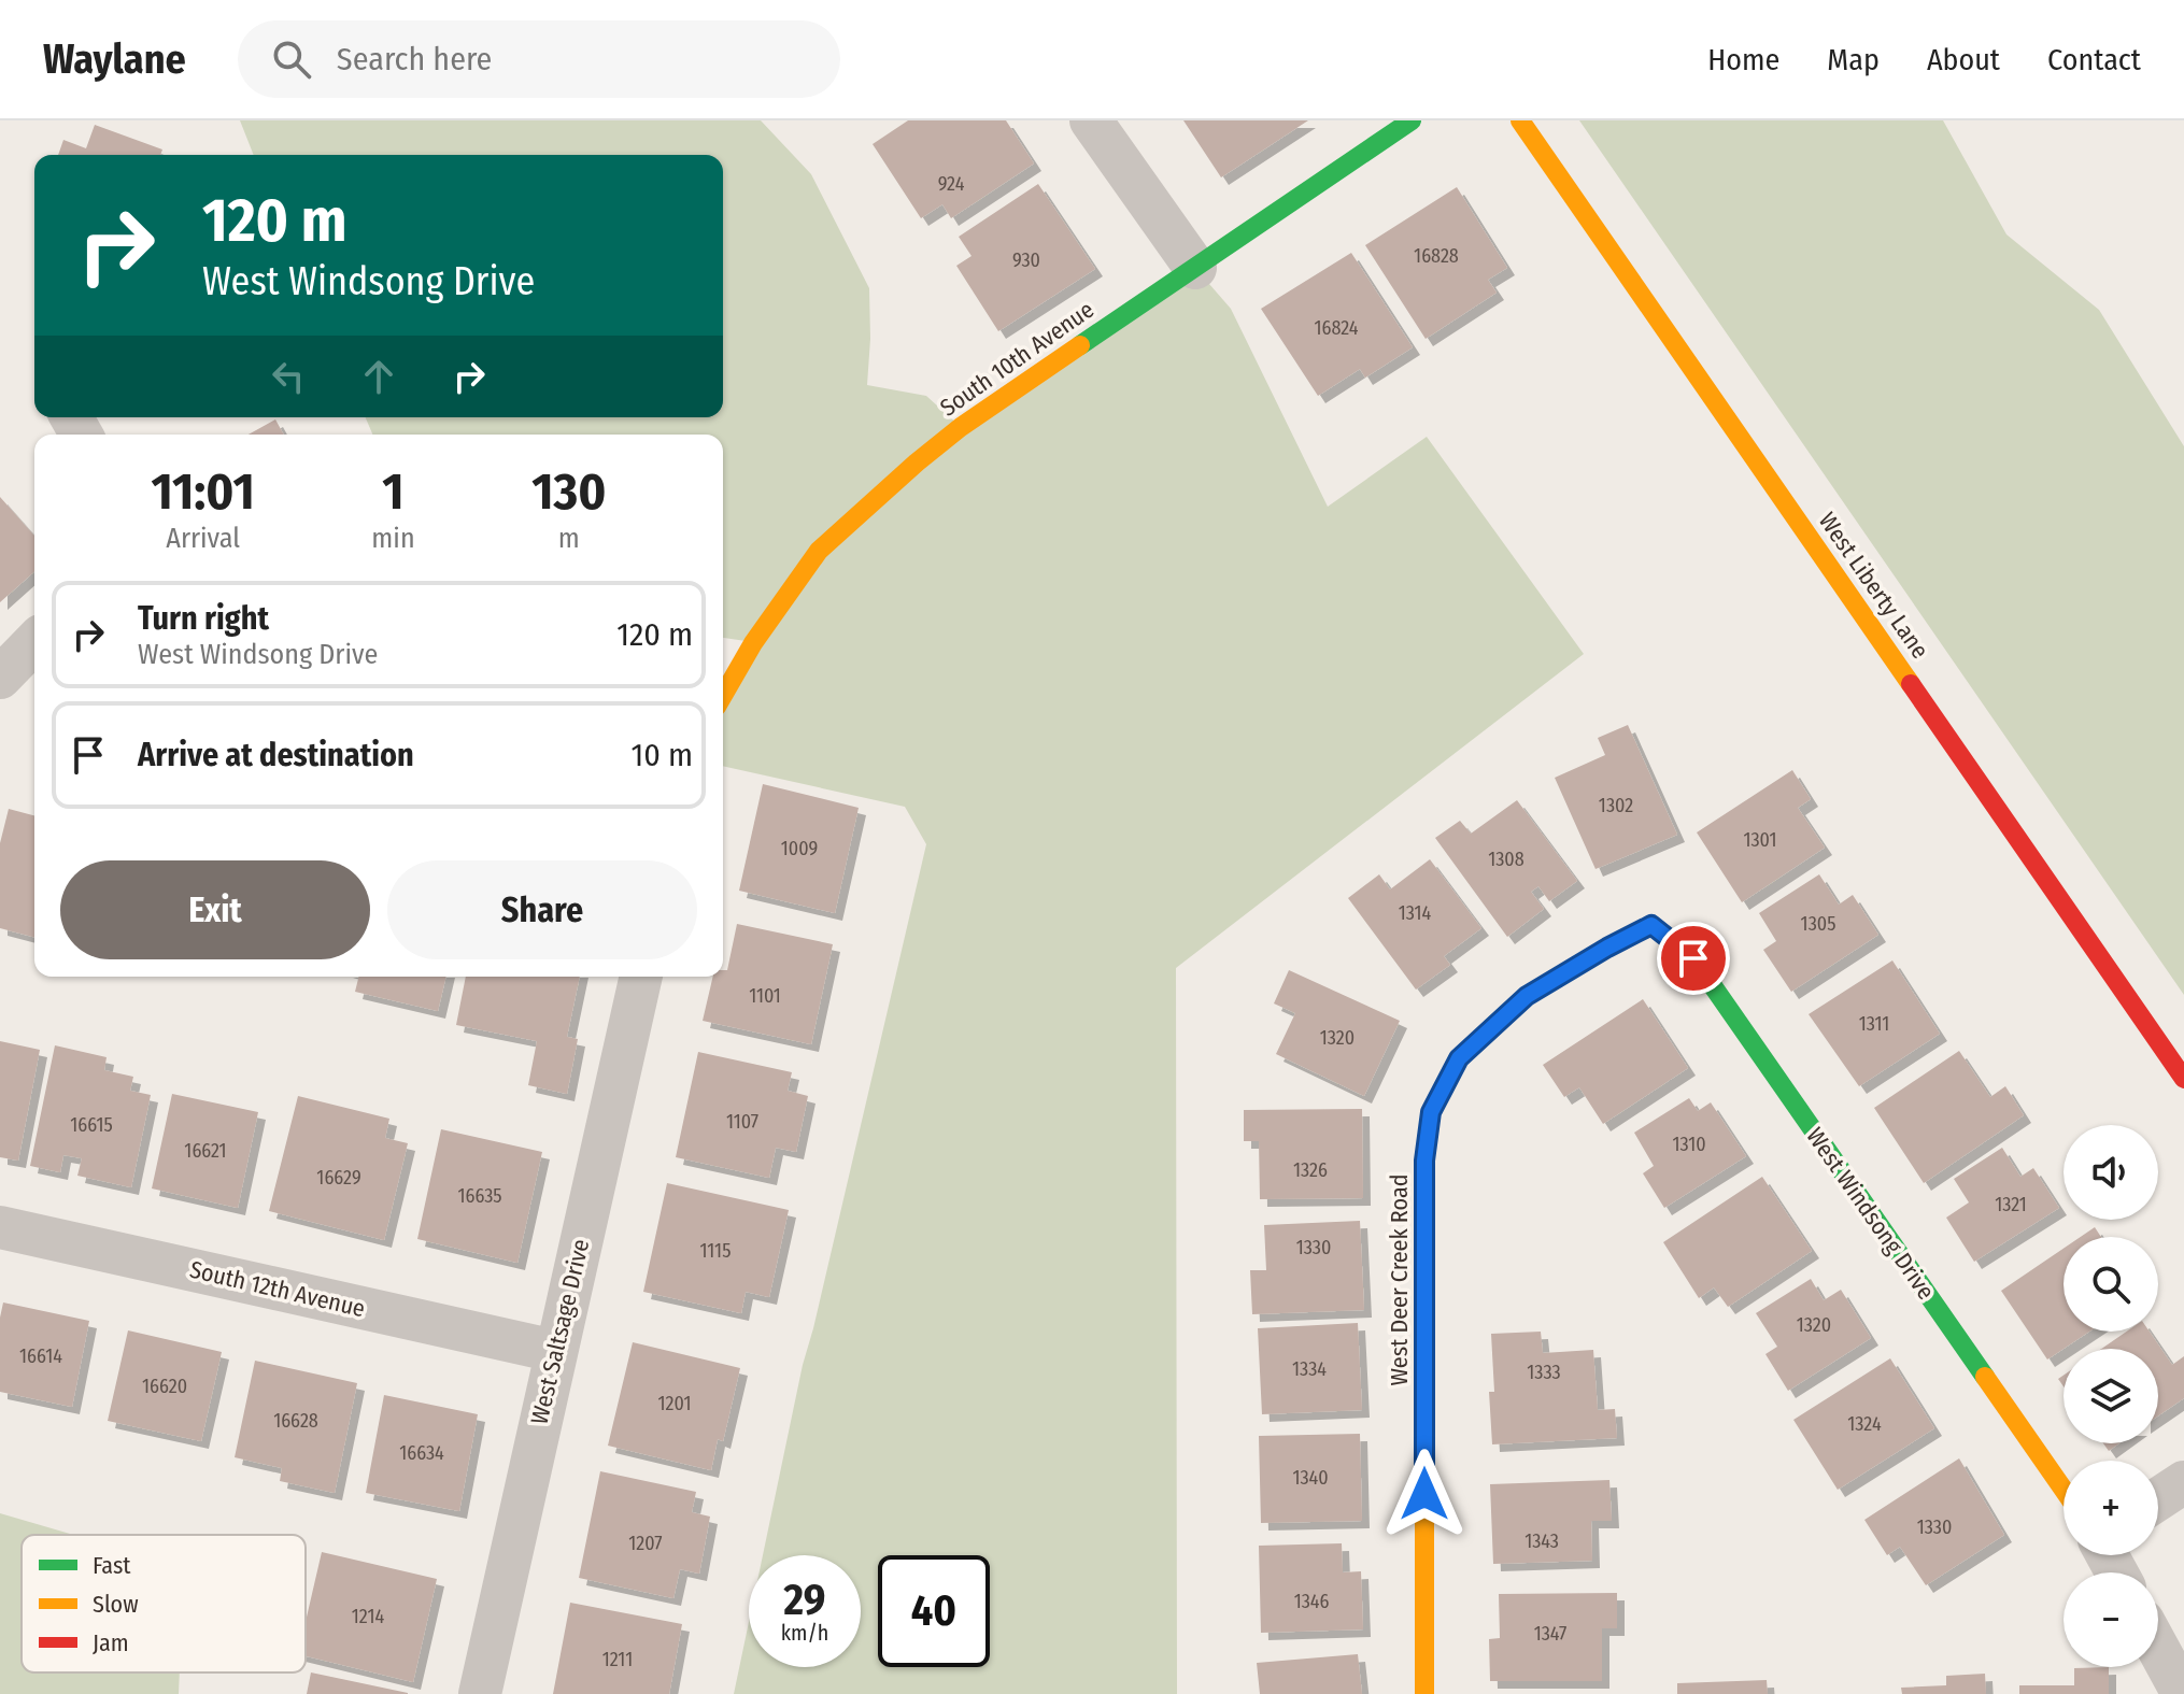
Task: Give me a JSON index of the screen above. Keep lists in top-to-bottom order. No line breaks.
{"streets":{"street":["South 10th Avenue","West Liberty Lane","West Windsong Drive","West Deer Creek Road","South 12th Avenue","West Saltsage Drive"]},"crossings":[["West Windsong Drive","West Deer Creek Road"],["South 12th Avenue","West Saltsage Drive"]],"house_numbers":["924","16828","930","16824","1302","1301","1009","1308","1314","1305","1101","1311","1320","1107","16615","1310","16621","1326","16629","16635","1321","1330","1115","1320","16614","1334","1333","16620","1201","16628","1324","16634","1340","1330","1343","1207","1346","1214","1347","1211"],"legend":["Fast","Slow","Jam"],"page":{"header":"Waylane","search":"Search here","nav":["Home","Map","About","Contact"],"turn":["120 m","West Windsong Drive"],"eta":["11:01","Arrival","1","min","130","m"],"list":[{"name":"Turn right","note":"West Windsong Drive","value":"120 m"},{"name":"Arrive at destination","value":"10 m"}],"buttons":["Exit","Share"],"map_buttons":["+","−"],"speed":"29 km/h","limit":"40"}}
